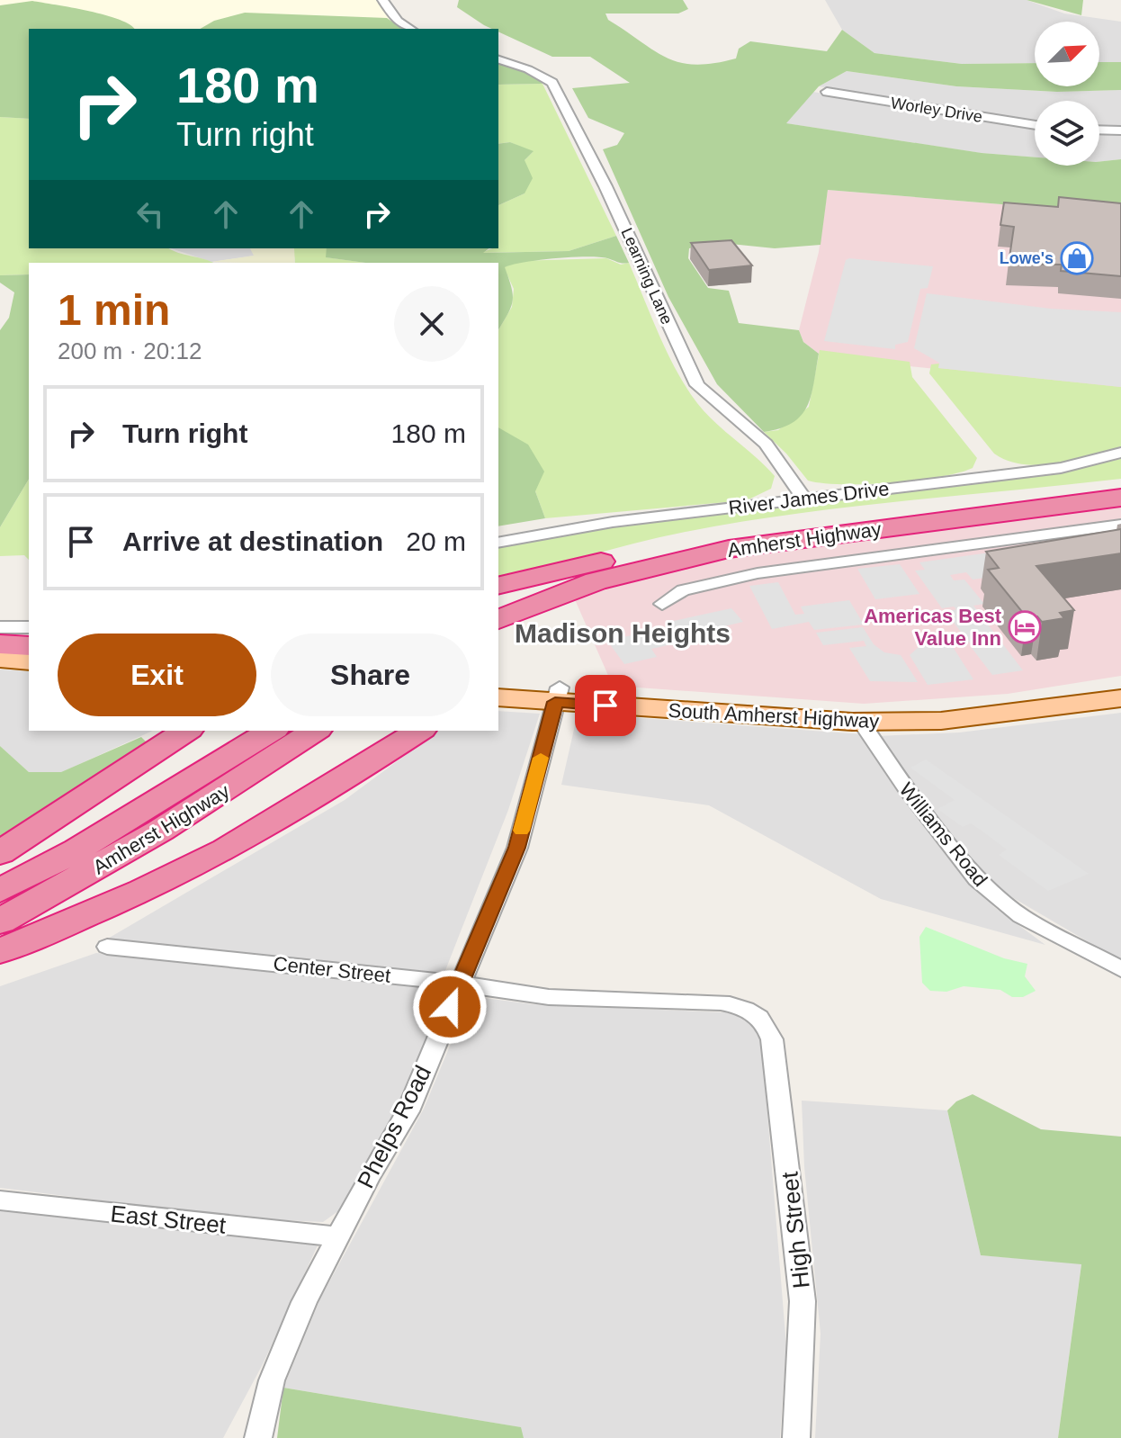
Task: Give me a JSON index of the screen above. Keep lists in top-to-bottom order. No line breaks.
{"streets":{"highway":["Amherst Highway"],"main road":["South Amherst Highway"],"street":["Worley Drive","Learning Lane","River James Drive","Williams Road","Center Street","Phelps Road","East Street","High Street"]},"crossings":[["Learning Lane","River James Drive"],["South Amherst Highway","Williams Road"],["South Amherst Highway","Phelps Road"],["Center Street","Phelps Road"],["Center Street","High Street"],["Phelps Road","East Street"]],"districts":["Madison Heights"],"places":{"shop":["Lowe's"],"hotel":["Americas Best Value Inn"]},"north":"top right","page":{"turn":["180 m","Turn right"],"heading":["1 min","200 m · 20:12"],"list":[{"name":"Turn right","value":"180 m"},{"name":"Arrive at destination","value":"20 m"}],"buttons":["Exit","Share"]}}
